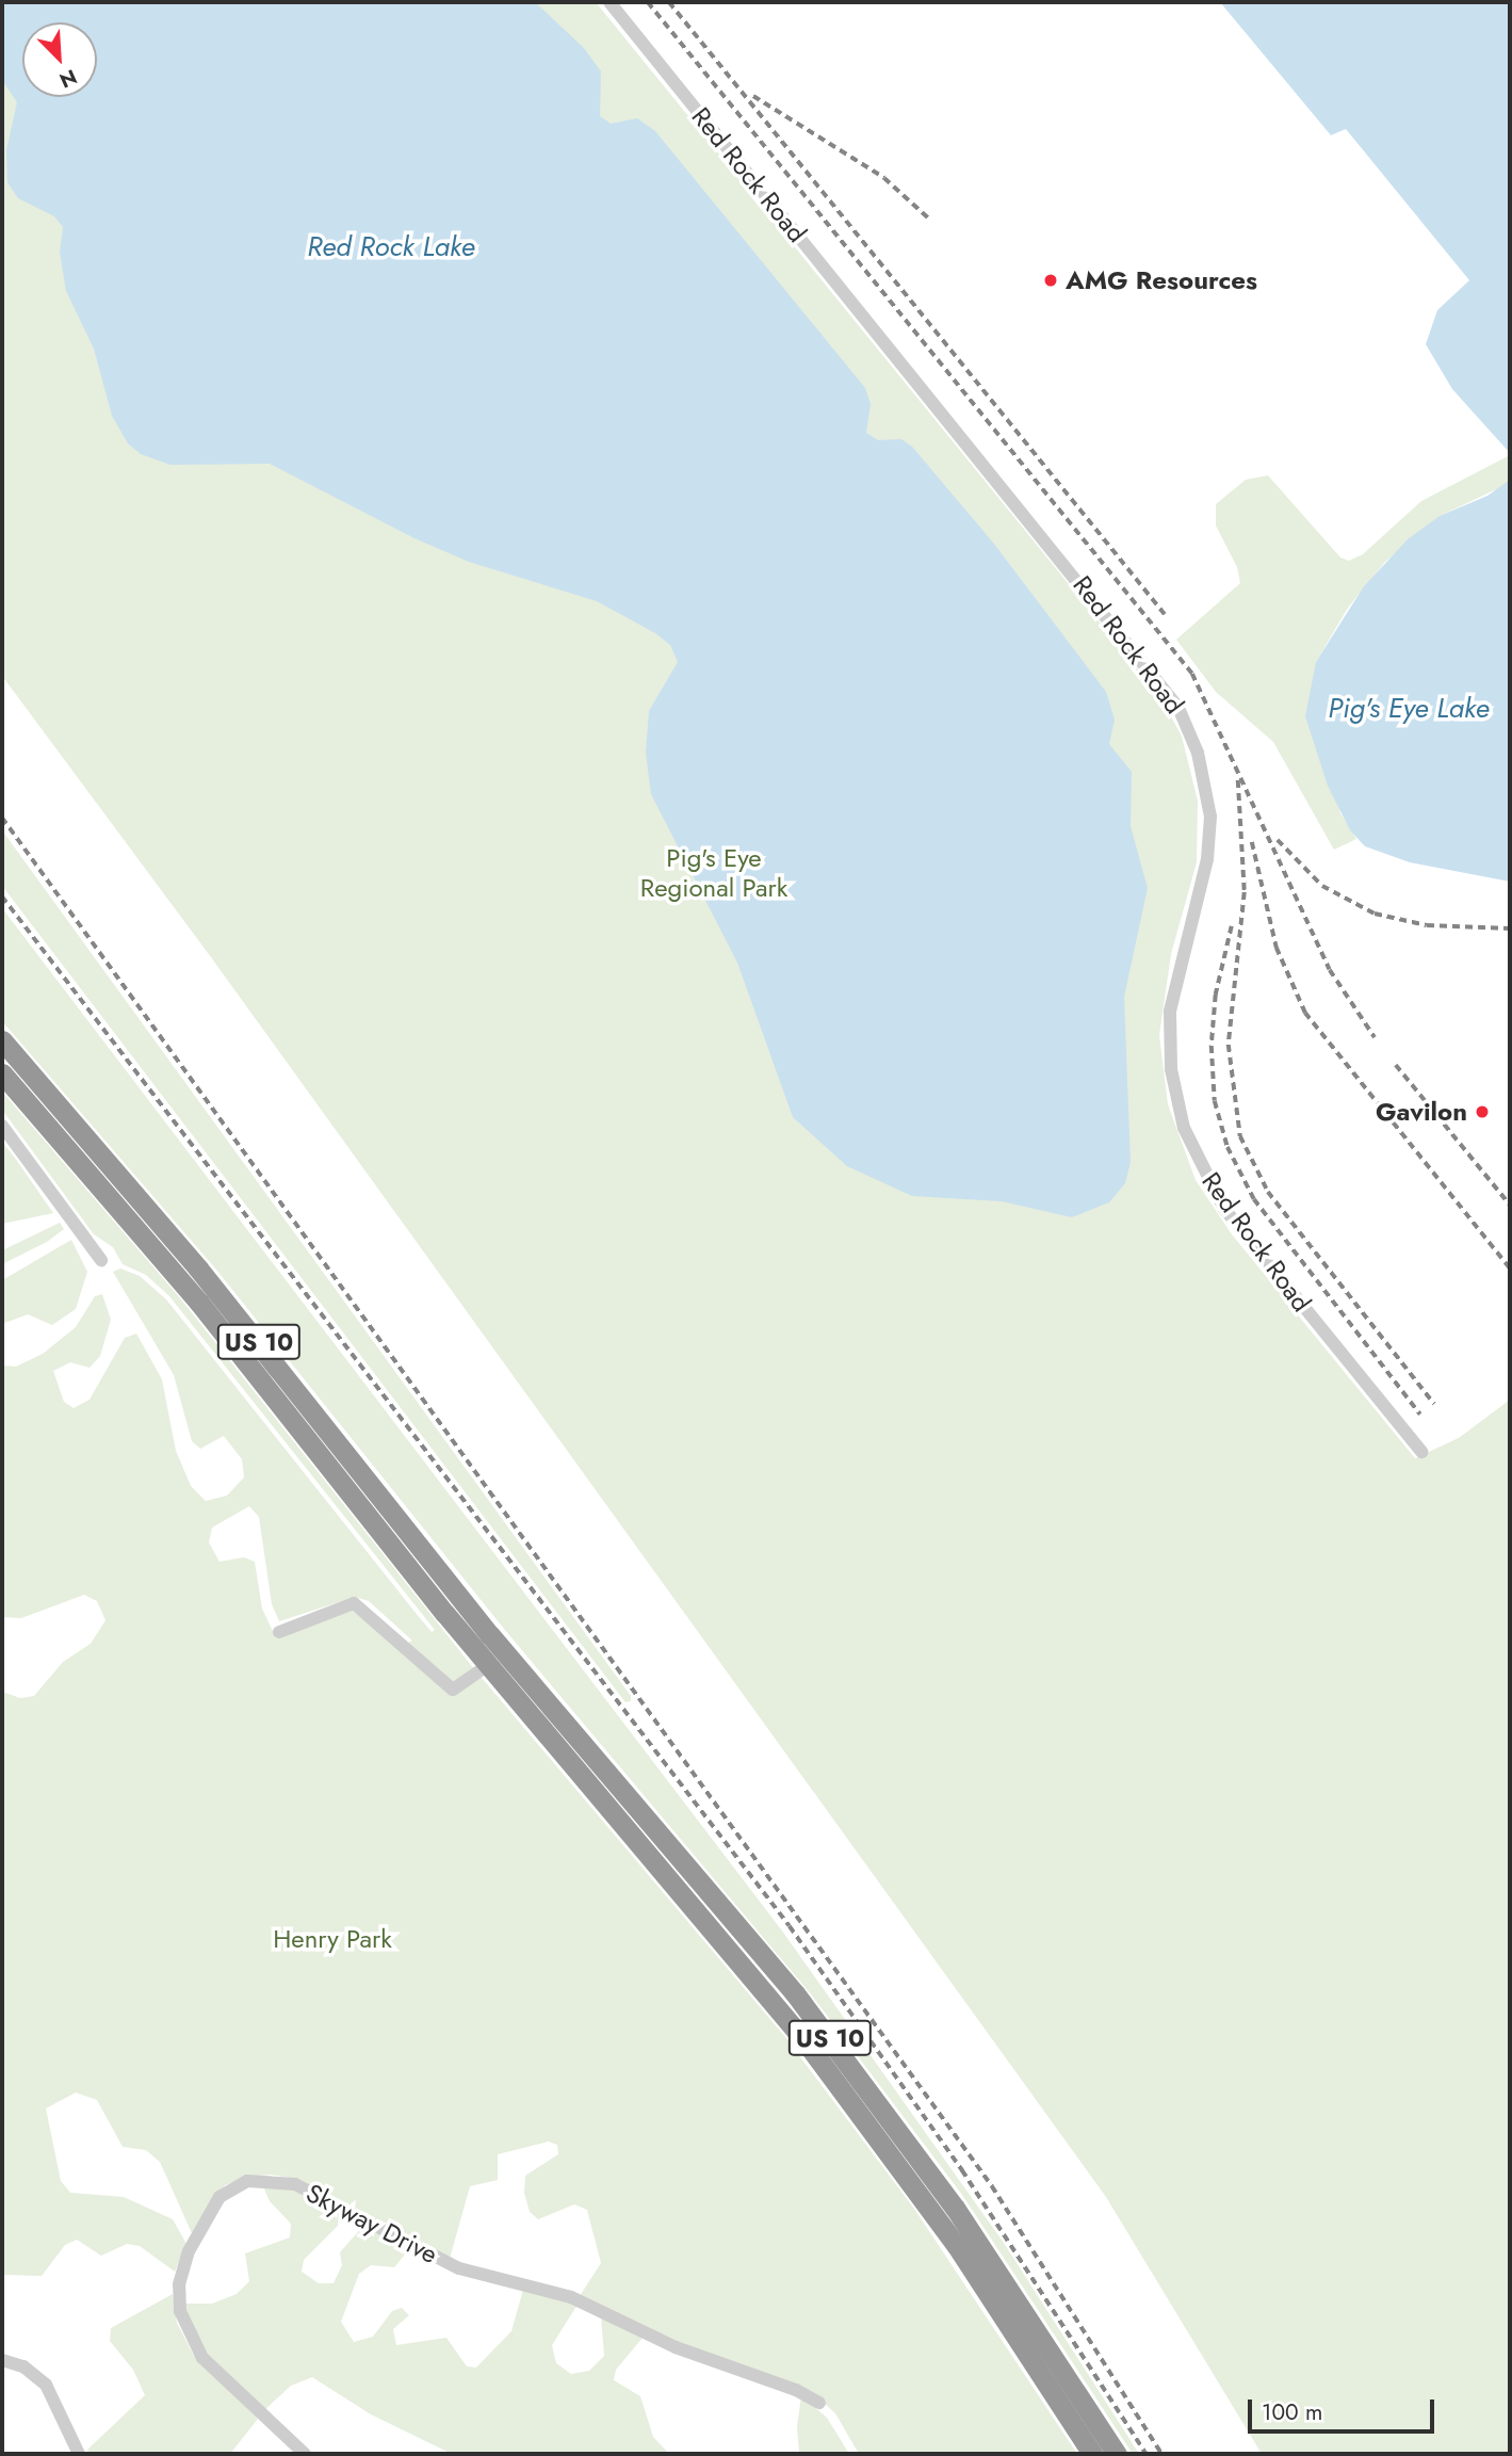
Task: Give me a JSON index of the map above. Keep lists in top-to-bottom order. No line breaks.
{"streets":{"highway":["US 10"],"street":["Red Rock Road","Skyway Drive"]},"water":["Red Rock Lake","Pig's Eye Lake"],"parks":["Pig's Eye Regional Park","Henry Park"],"places":["AMG Resources","Gavilon"],"scale_bar":"100 m","north":"bottom right"}
